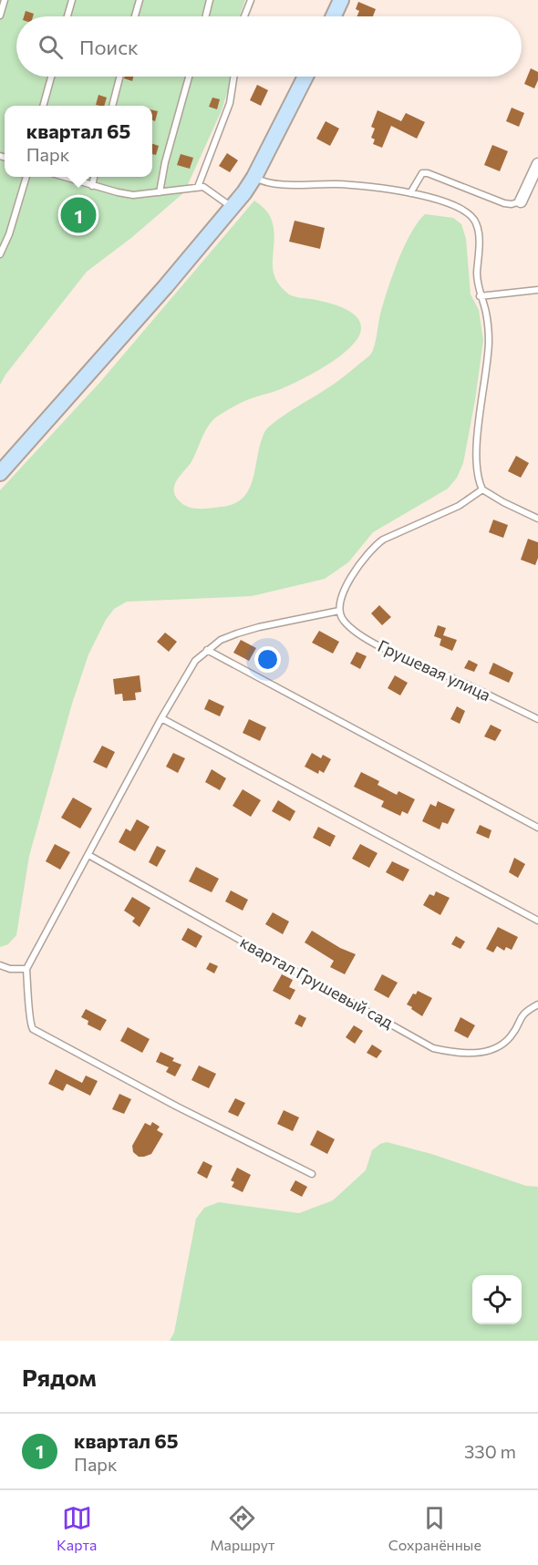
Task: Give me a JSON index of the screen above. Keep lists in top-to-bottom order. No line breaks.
{"streets":{"lane":["Грушевая улица","квартал Грушевый сад"]},"page":{"search":"Поиск","popup":["квартал 65","Парк"],"pins":"1","heading":"Рядом","list":[{"mark":"1","name":"квартал 65","note":"Парк","value":"330 m"}],"nav":["Карта","Маршрут","Сохранённые"]}}
